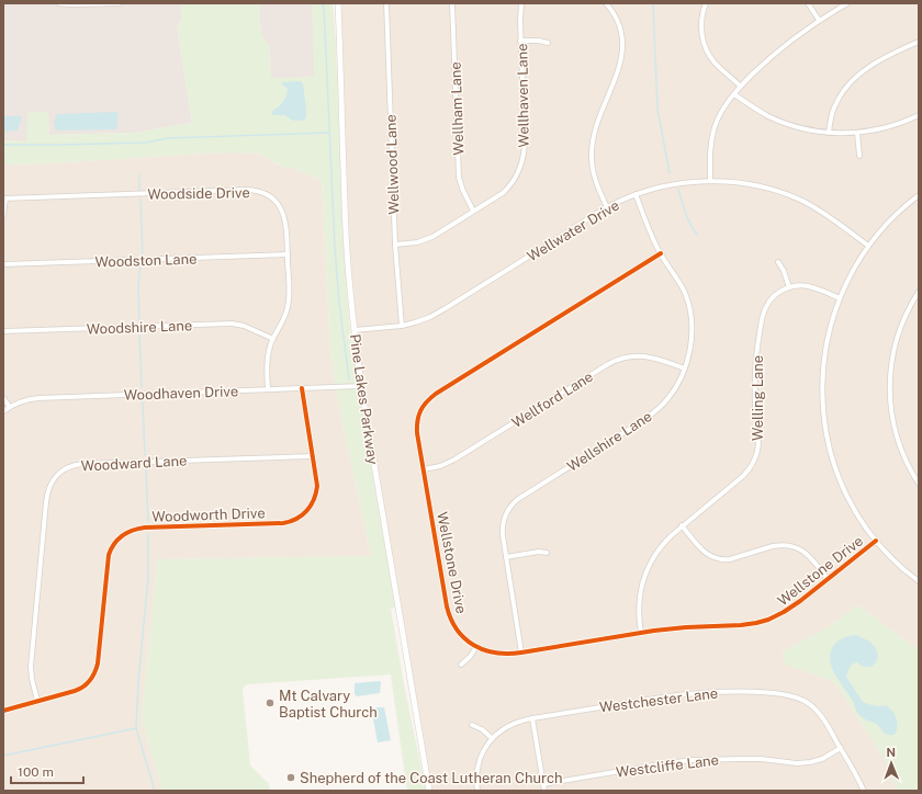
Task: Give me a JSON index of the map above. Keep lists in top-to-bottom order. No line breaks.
{"streets":{"street":["Wellhaven Lane","Wellham Lane","Wellwood Lane","Woodside Drive","Wellwater Drive","Woodston Lane","Woodshire Lane","Woodhaven Drive","Welling Lane","Pine Lakes Parkway","Wellford Lane","Wellshire Lane","Woodward Lane","Woodworth Drive","Wellstone Drive","Westchester Lane","Westcliffe Lane"]},"crossings":[["Wellhaven Lane","Wellham Lane"],["Wellhaven Lane","Wellwood Lane"],["Wellwood Lane","Wellwater Drive"],["Woodside Drive","Woodston Lane"],["Woodside Drive","Woodshire Lane"],["Woodside Drive","Woodhaven Drive"],["Wellwater Drive","Pine Lakes Parkway"],["Wellwater Drive","Wellshire Lane"],["Woodhaven Drive","Pine Lakes Parkway"],["Woodhaven Drive","Woodworth Drive"],["Welling Lane","Wellstone Drive"],["Wellford Lane","Wellshire Lane"],["Wellford Lane","Wellstone Drive"],["Wellshire Lane","Wellstone Drive"],["Woodward Lane","Woodworth Drive"],["Westchester Lane","Westcliffe Lane"]],"places":["Mt Calvary Baptist Church","Shepherd of the Coast Lutheran Church"],"scale_bar":"100 m","north":"top"}
